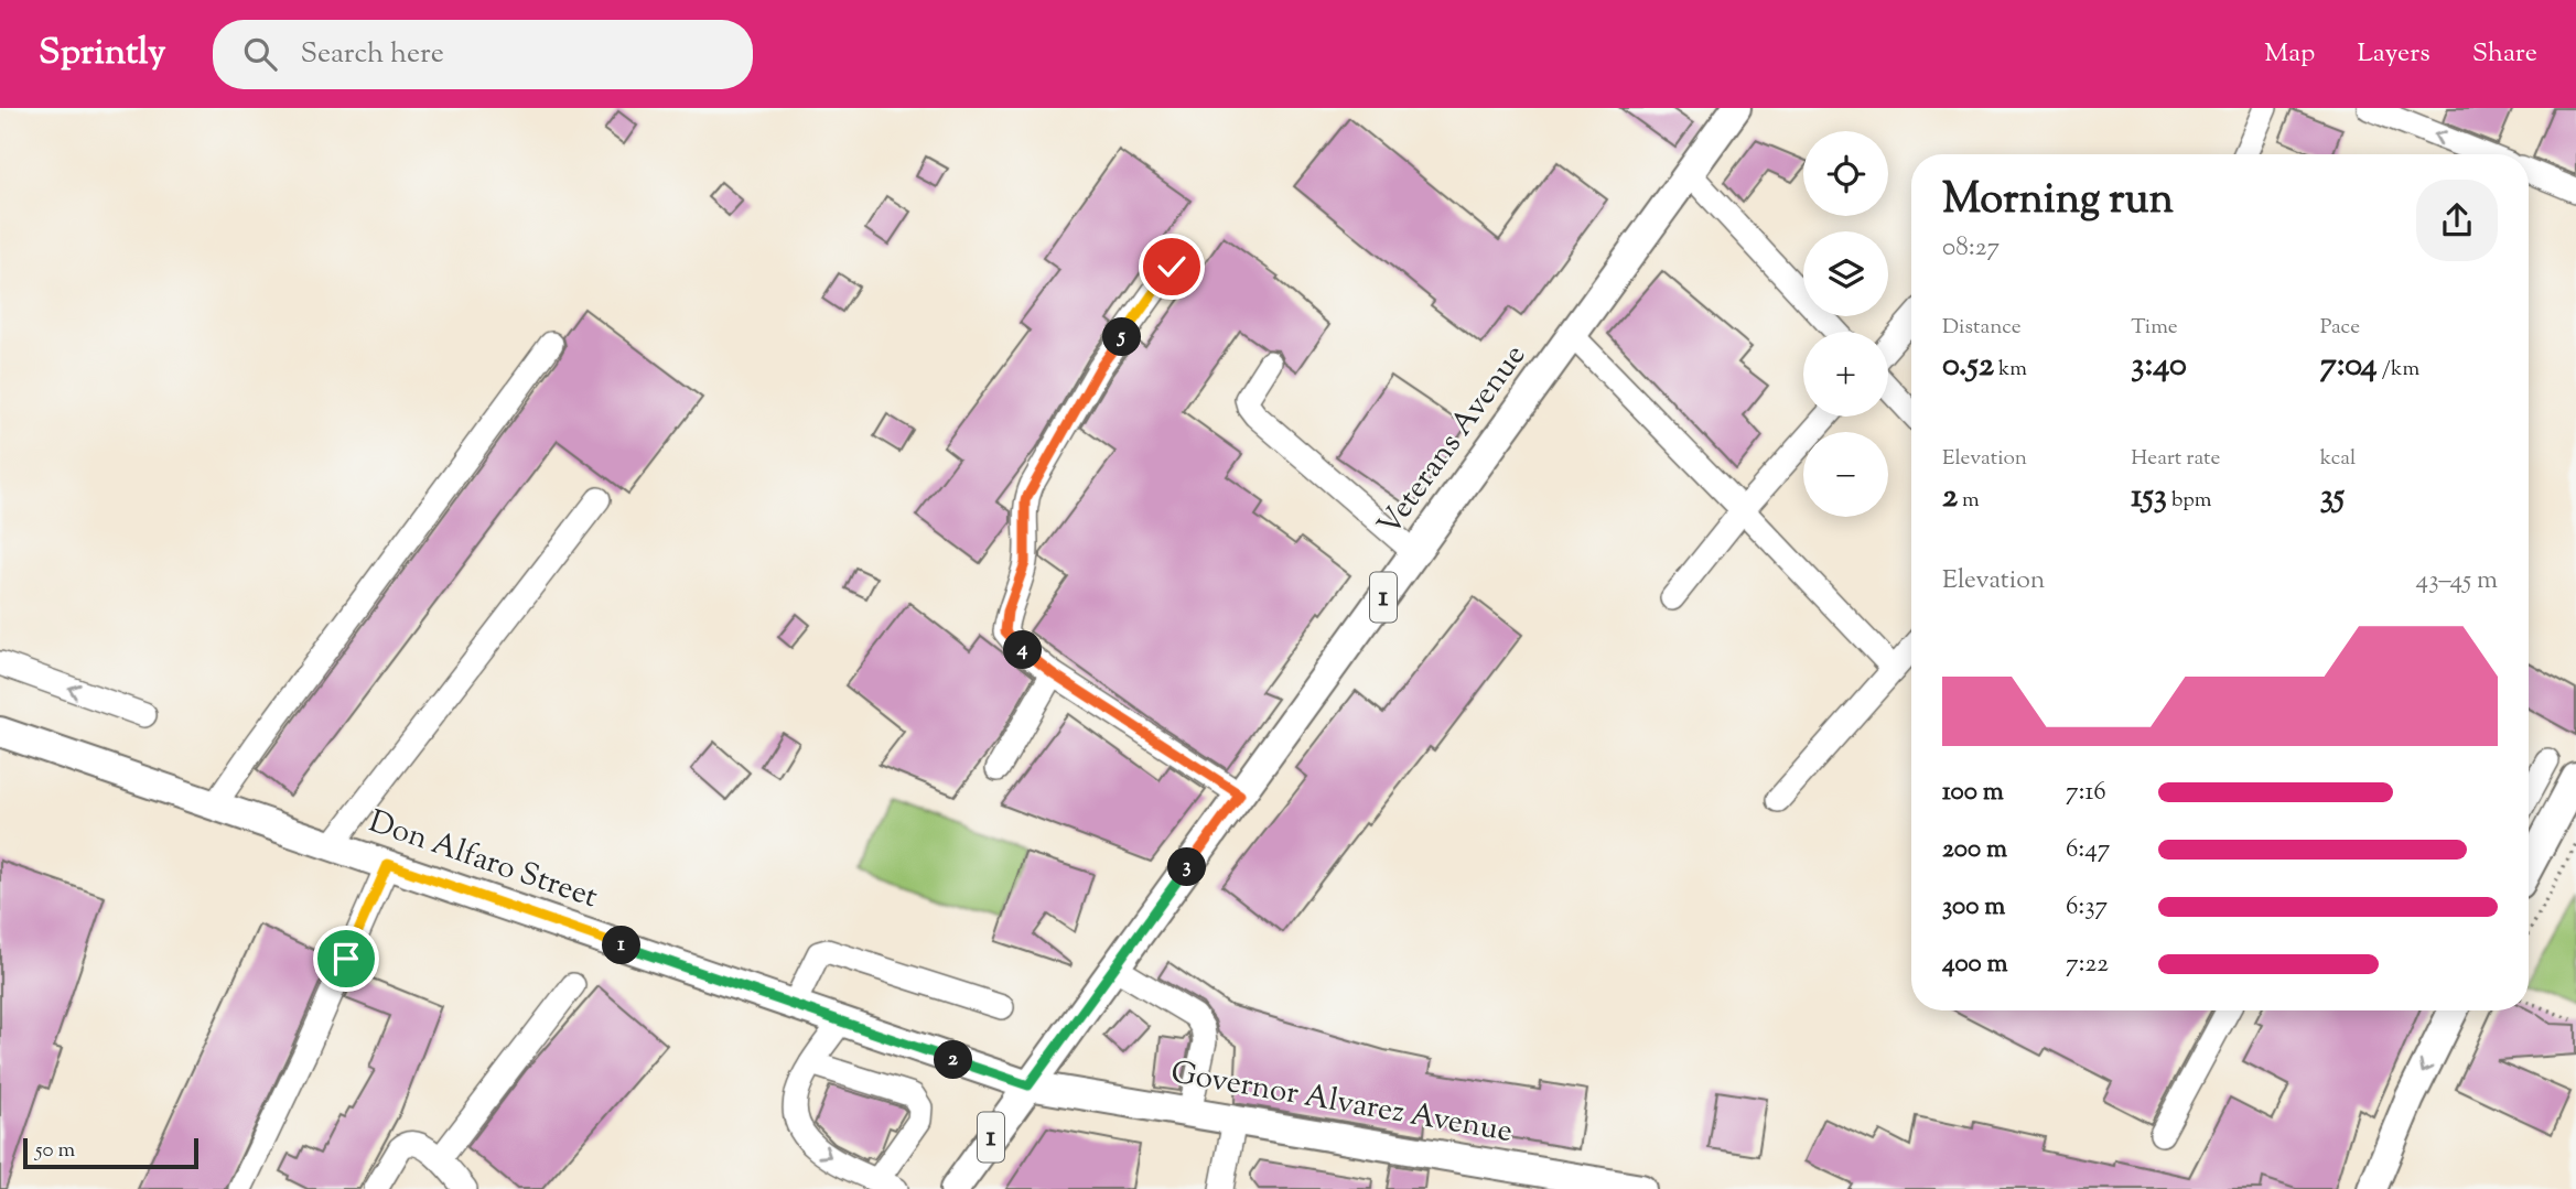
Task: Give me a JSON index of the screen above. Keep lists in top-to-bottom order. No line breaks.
{"streets":{"main road":["Veterans Avenue","1","Don Alfaro Street","Governor Alvarez Avenue"]},"crossings":[["Veterans Avenue","Don Alfaro Street"],["Veterans Avenue","Governor Alvarez Avenue"],["Don Alfaro Street","Governor Alvarez Avenue"]],"scale_bar":"50 m","page":{"header":"Sprintly","search":"Search here","nav":["Map","Layers","Share"],"map_buttons":["+","−"],"heading":["Morning run","08:27"],"stats":[["Distance","0.52 km"],["Time","3:40"],["Pace","7:04 /km"],["Elevation","2 m"],["Heart rate","153 bpm"],["kcal","35"]],"pins":["5","4","3","1","2"],"chart":["Elevation","43–45 m"],"list":[{"name":"100 m","note":"7:16"},{"name":"200 m","note":"6:47"},{"name":"300 m","note":"6:37"},{"name":"400 m","note":"7:22"}],"scale":"50 m"}}
